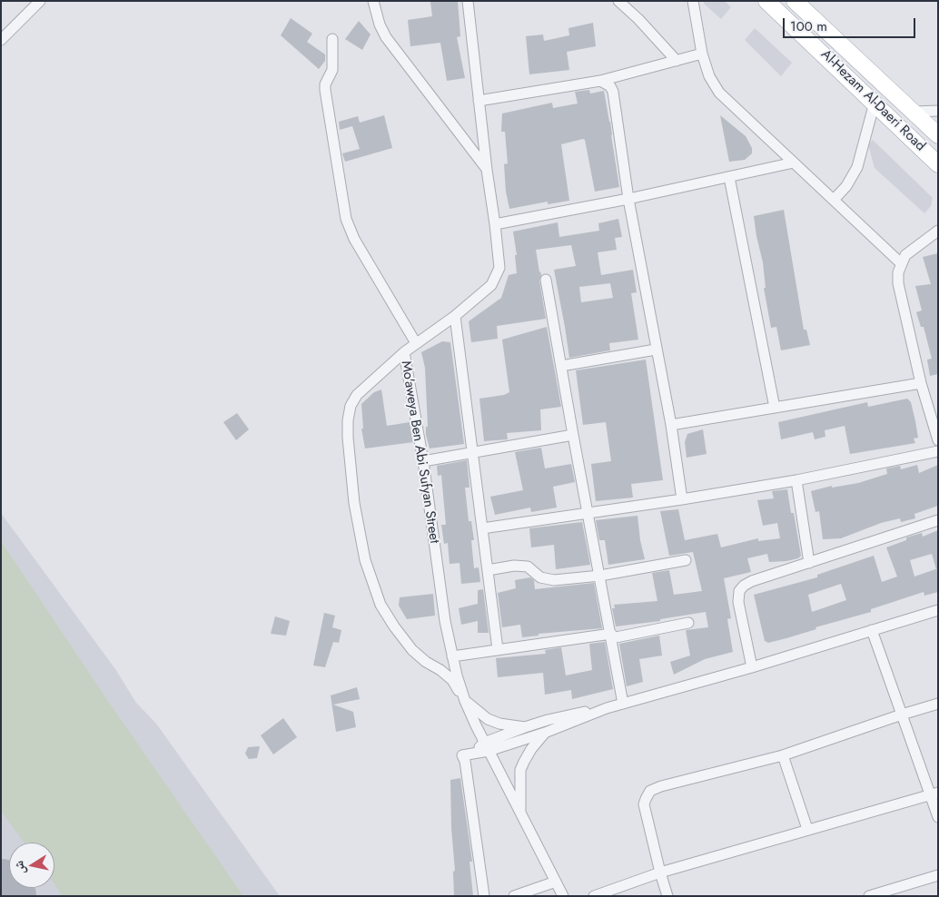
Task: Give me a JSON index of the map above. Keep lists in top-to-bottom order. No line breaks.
{"streets":{"main road":["Al-Hezam Al-Daeri Road"],"street":["Mo'aweya Ben Abi Sufyan Street"]},"scale_bar":"100 m","north":"left"}
